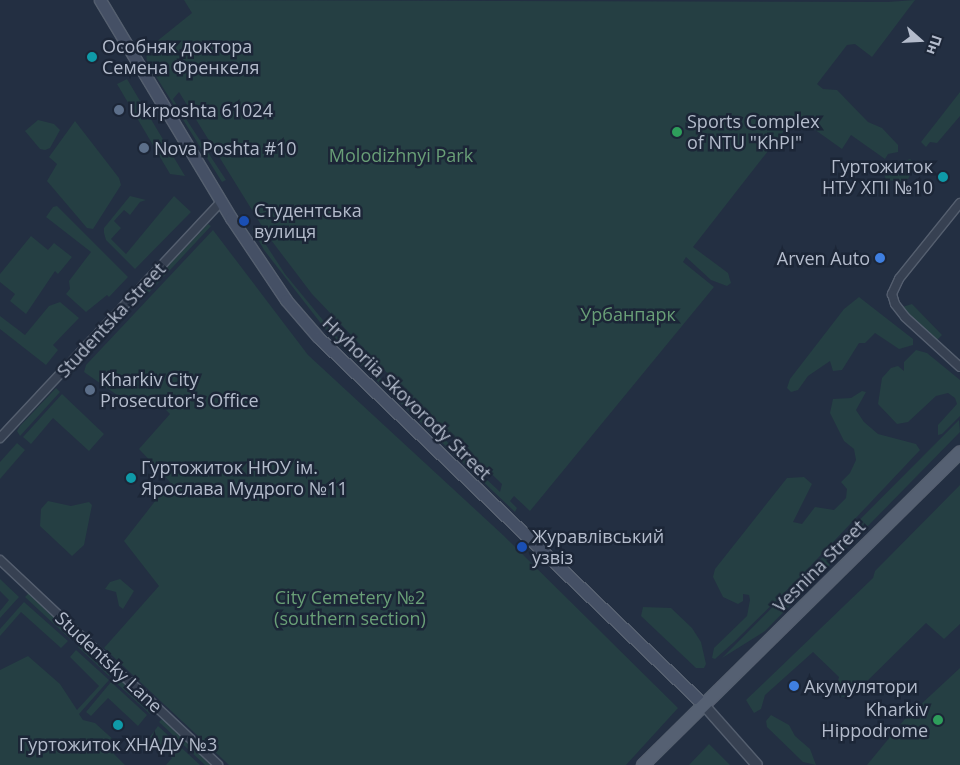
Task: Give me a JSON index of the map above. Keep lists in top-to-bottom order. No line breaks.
{"streets":{"main road":["Hryhoriia Skovorody Street","Vesnina Street"],"street":["Studentska Street","Studentsky Lane"]},"crossings":[["Studentska Street","Hryhoriia Skovorody Street"],["Hryhoriia Skovorody Street","Vesnina Street"]],"parks":["Molodizhnyi Park","Урбанпарк","City Cemetery №2 (southern section)"],"places":["Особняк доктора Семена Френкеля","Ukrposhta 61024","Sports Complex of NTU \"KhPI\"","Nova Poshta #10","Гуртожиток НТУ ХПІ №10","Студентська вулиця","Arven Auto","Kharkiv City Prosecutor's Office","Гуртожиток НЮУ ім. Ярослава Мудрого №11","Журавлівський узвіз","Акумулятори","Kharkiv Hippodrome","Гуртожиток ХНАДУ №3"],"north":"right"}
